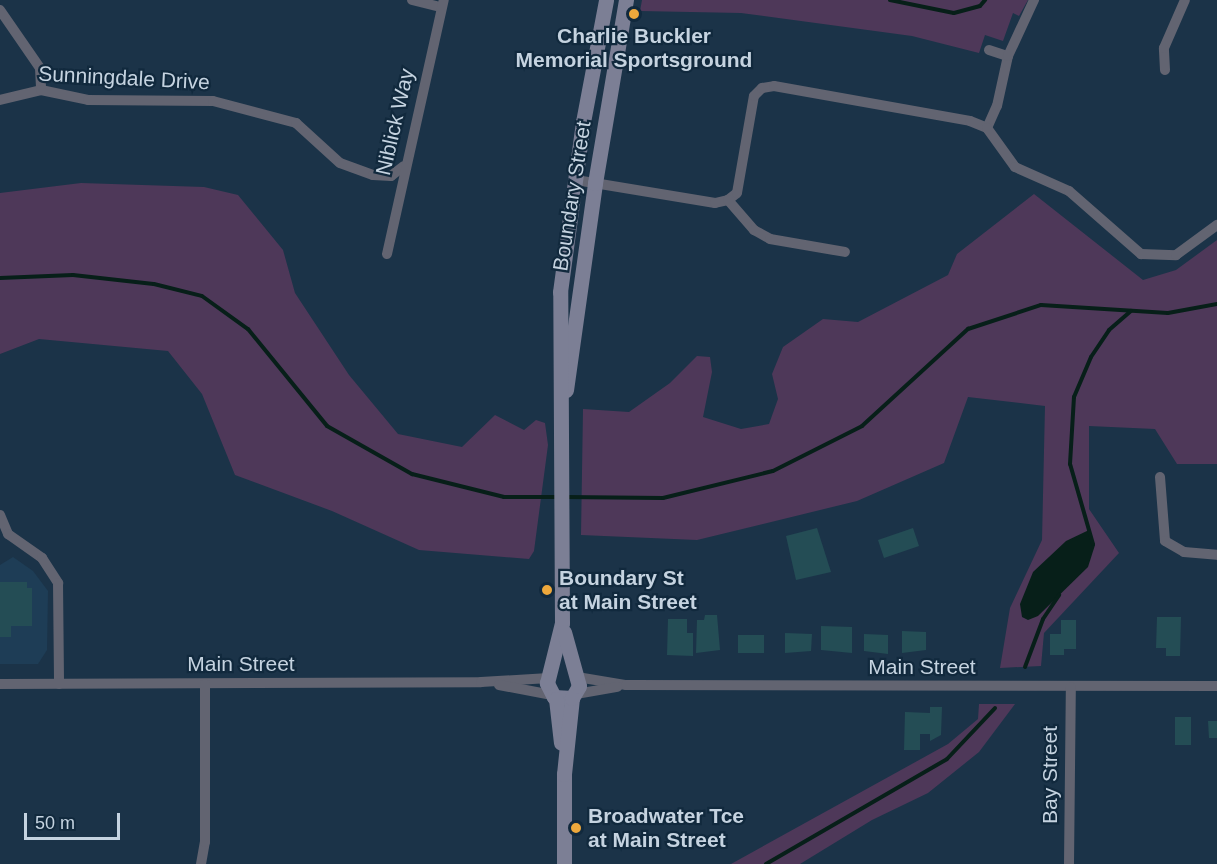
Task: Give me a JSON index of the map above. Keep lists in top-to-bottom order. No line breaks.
{"streets":{"street":["Sunningdale Drive","Niblick Way","Boundary Street","Main Street","Bay Street"]},"crossings":[["Sunningdale Drive","Niblick Way"],["Boundary Street","Main Street"],["Main Street","Bay Street"]],"places":["Charlie Buckler Memorial Sportsground","Boundary St at Main Street","Broadwater Tce at Main Street"],"scale_bar":"50 m"}
